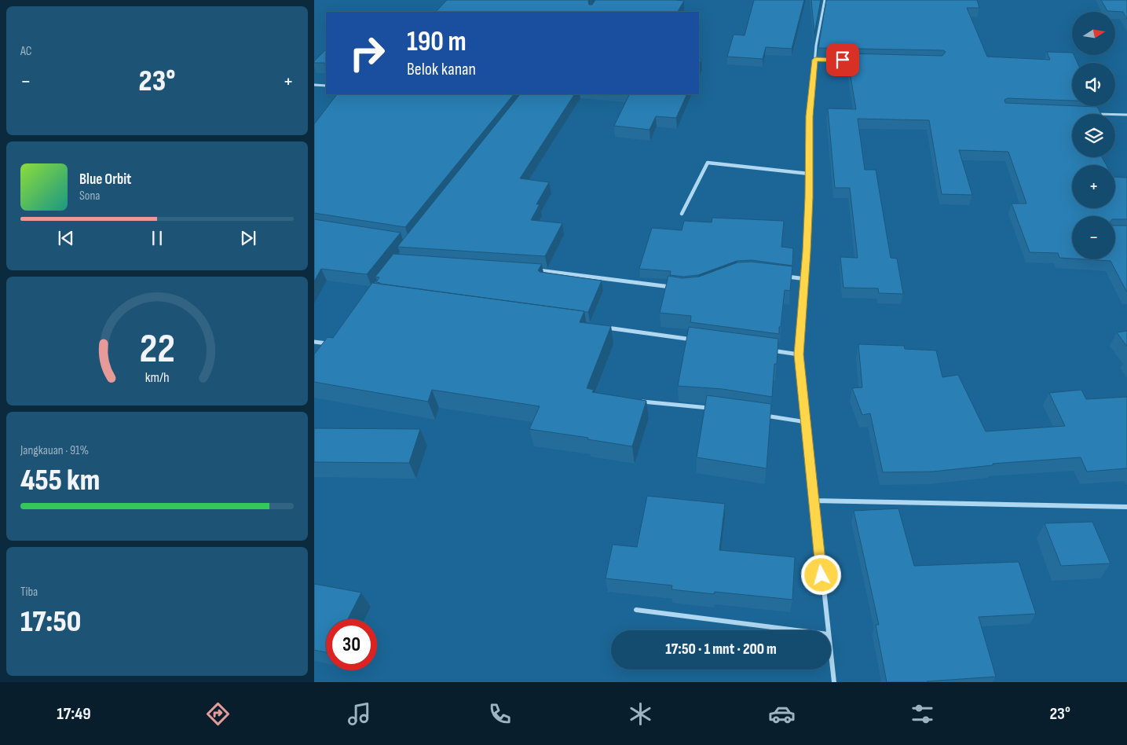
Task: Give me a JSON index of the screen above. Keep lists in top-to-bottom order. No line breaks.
{"north":"right","page":{"tile":["AC",["Jangkauan · 91%","455 km"],["Tiba","17:50"]],"map_buttons":["+","−"],"turn":["190 m","Belok kanan"],"heat":["−","23°","+"],"song":["Blue Orbit","Sona"],"limit":"30","trip":"17:50 · 1 mnt · 200 m","tabs":["17:49","23°"],"gauge":["22","km/h"]}}
